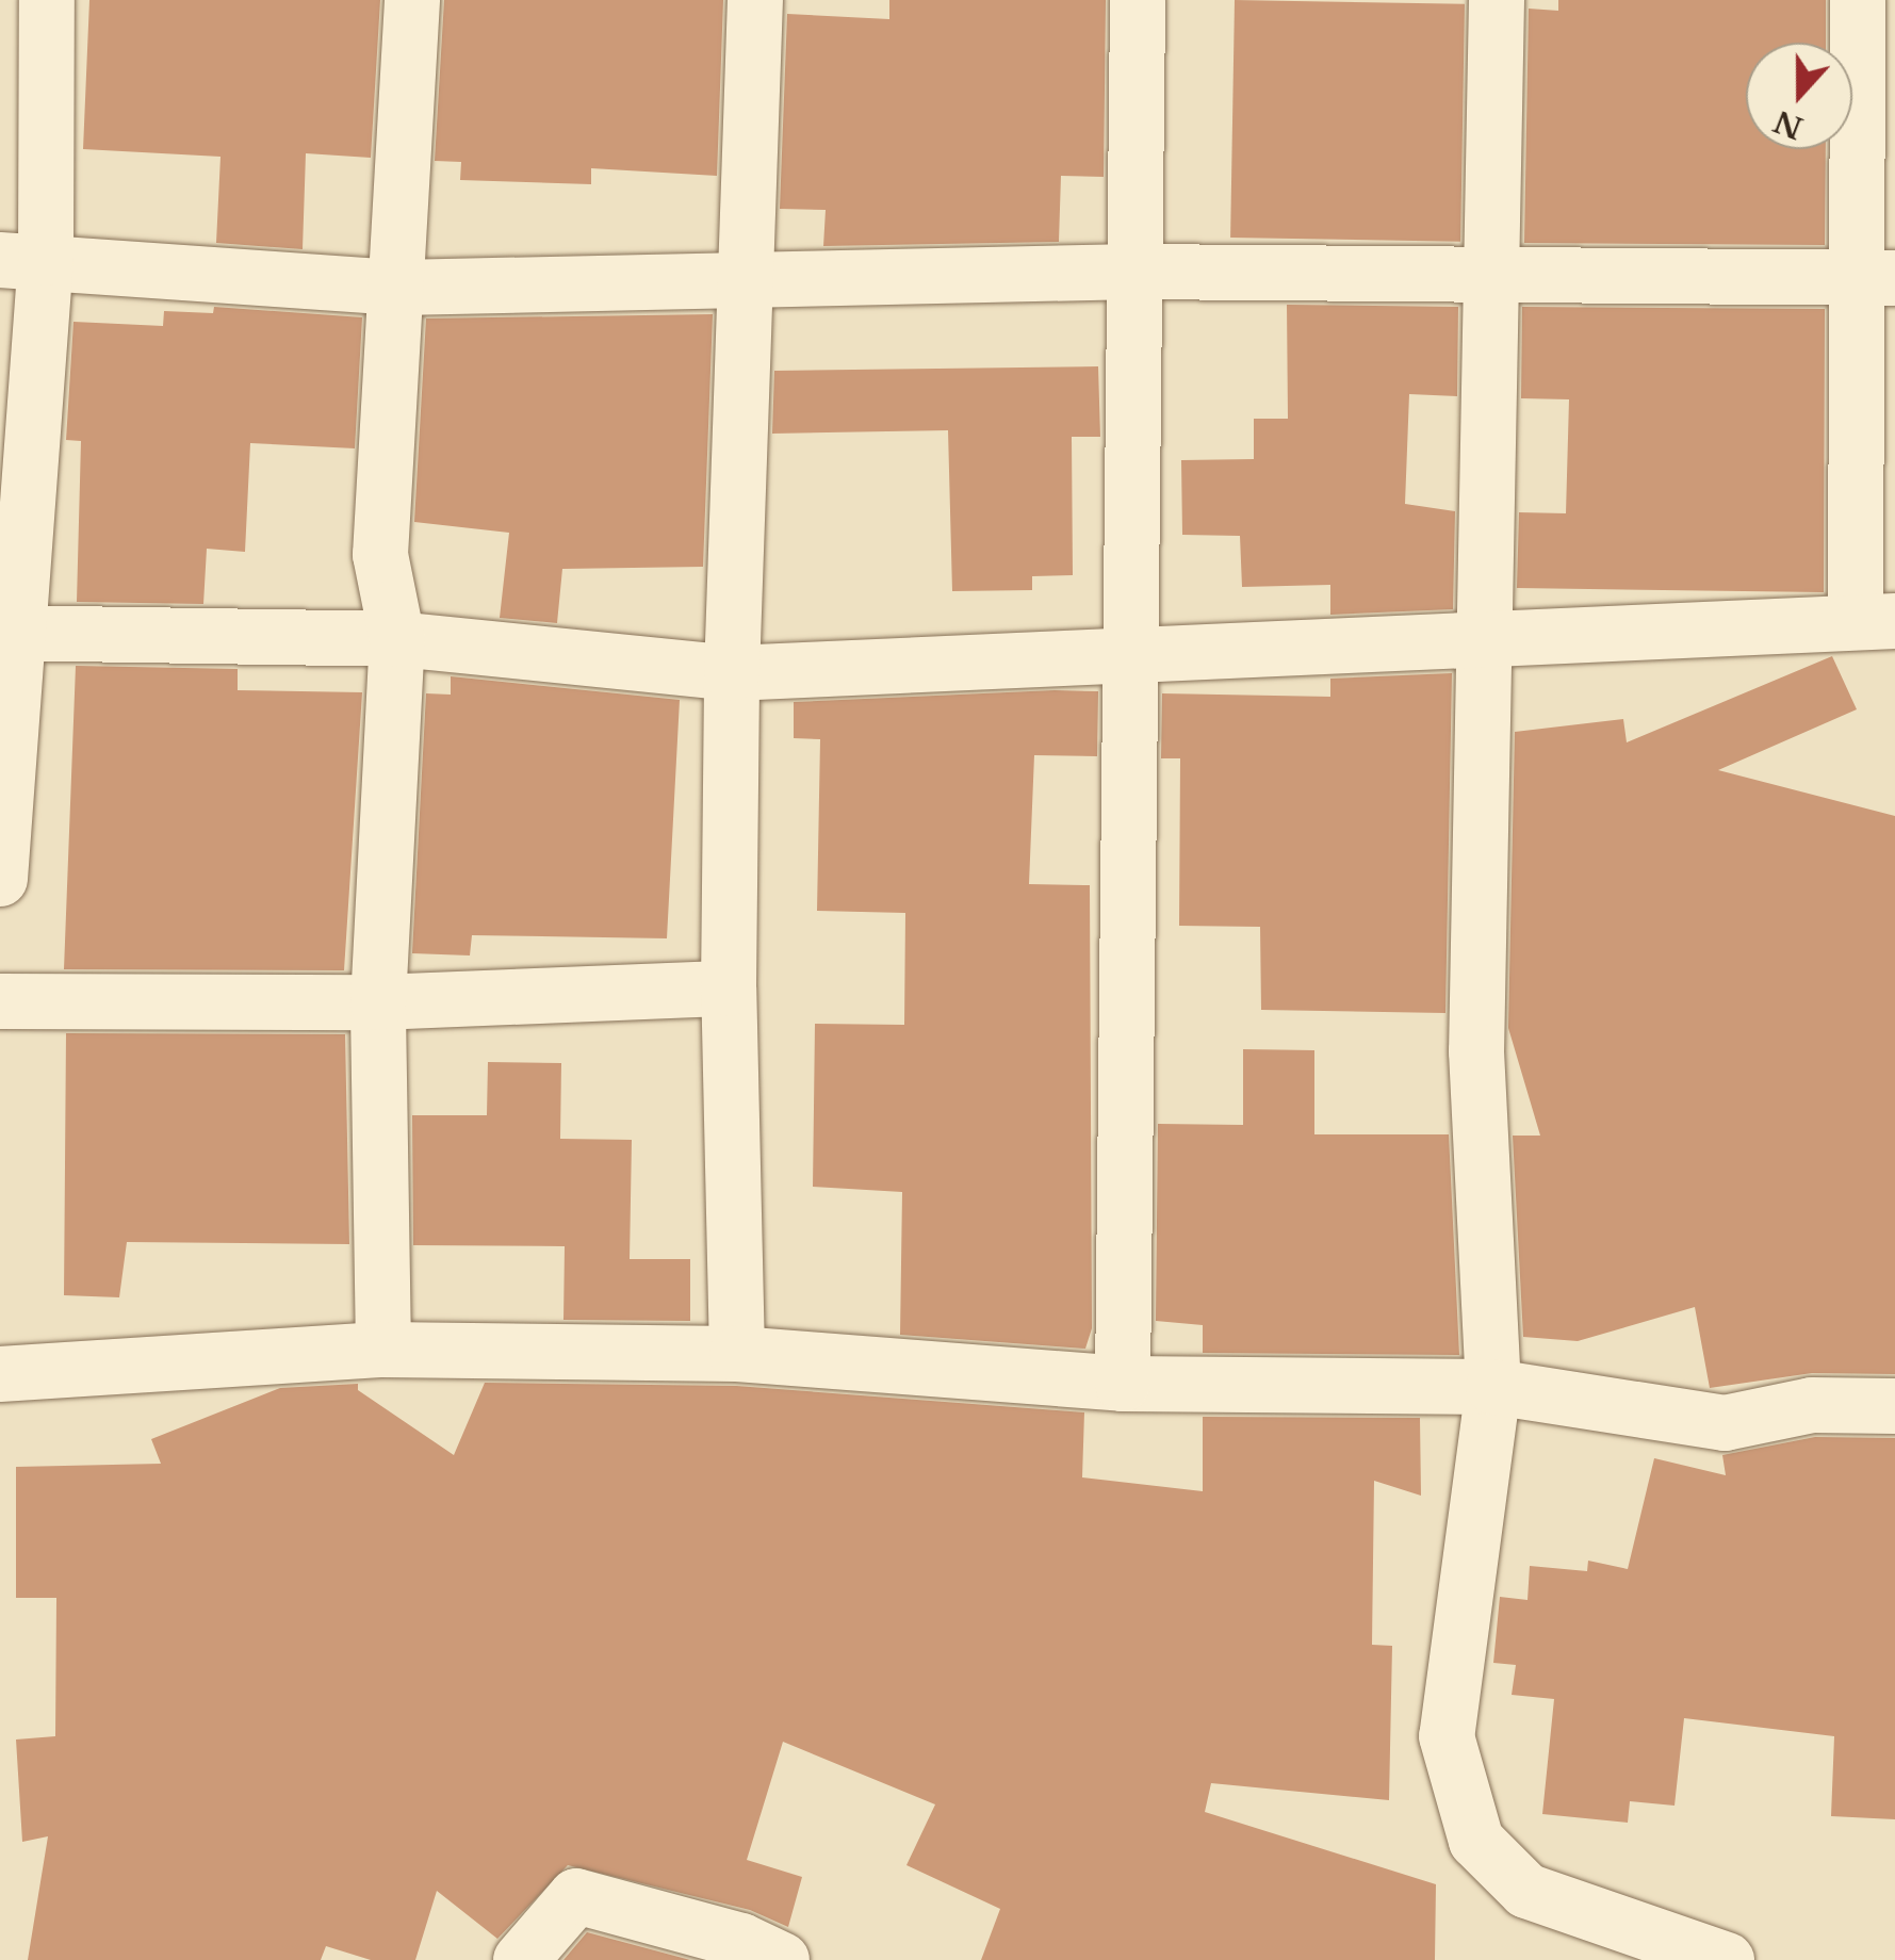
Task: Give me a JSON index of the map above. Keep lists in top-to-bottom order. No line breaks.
{"north":"bottom"}
